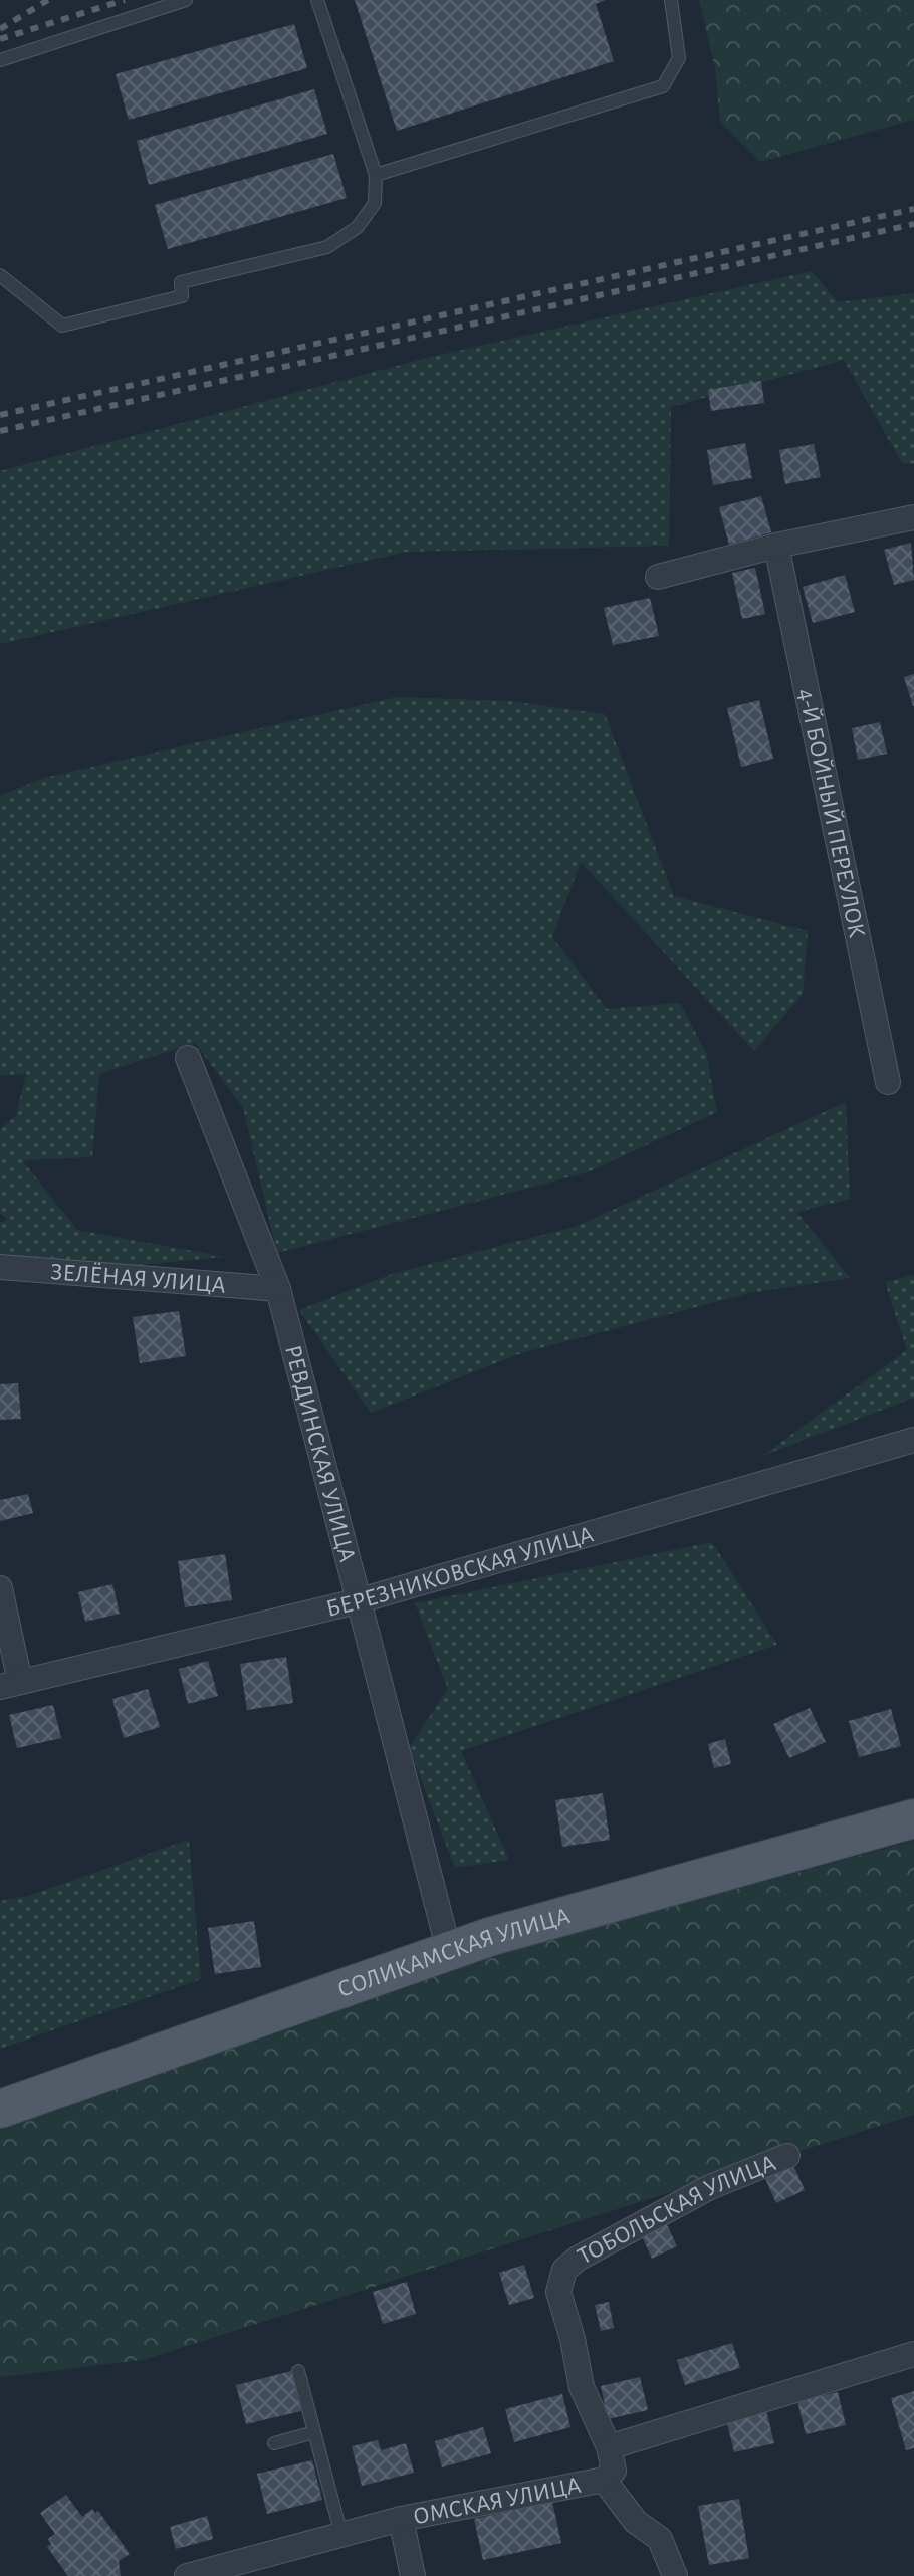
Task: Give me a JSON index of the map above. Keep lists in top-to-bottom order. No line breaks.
{"streets":{"main road":["СОЛИКАМСКАЯ УЛИЦА"],"street":["4-Й БОЙНЫЙ ПЕРЕУЛОК","ЗЕЛЁНАЯ УЛИЦА","РЕВДИНСКАЯ УЛИЦА","БЕРЕЗНИКОВСКАЯ УЛИЦА","ТОБОЛЬСКАЯ УЛИЦА","ОМСКАЯ УЛИЦА"]},"crossings":[["ЗЕЛЁНАЯ УЛИЦА","РЕВДИНСКАЯ УЛИЦА"],["РЕВДИНСКАЯ УЛИЦА","БЕРЕЗНИКОВСКАЯ УЛИЦА"],["РЕВДИНСКАЯ УЛИЦА","СОЛИКАМСКАЯ УЛИЦА"],["ТОБОЛЬСКАЯ УЛИЦА","ОМСКАЯ УЛИЦА"]]}
